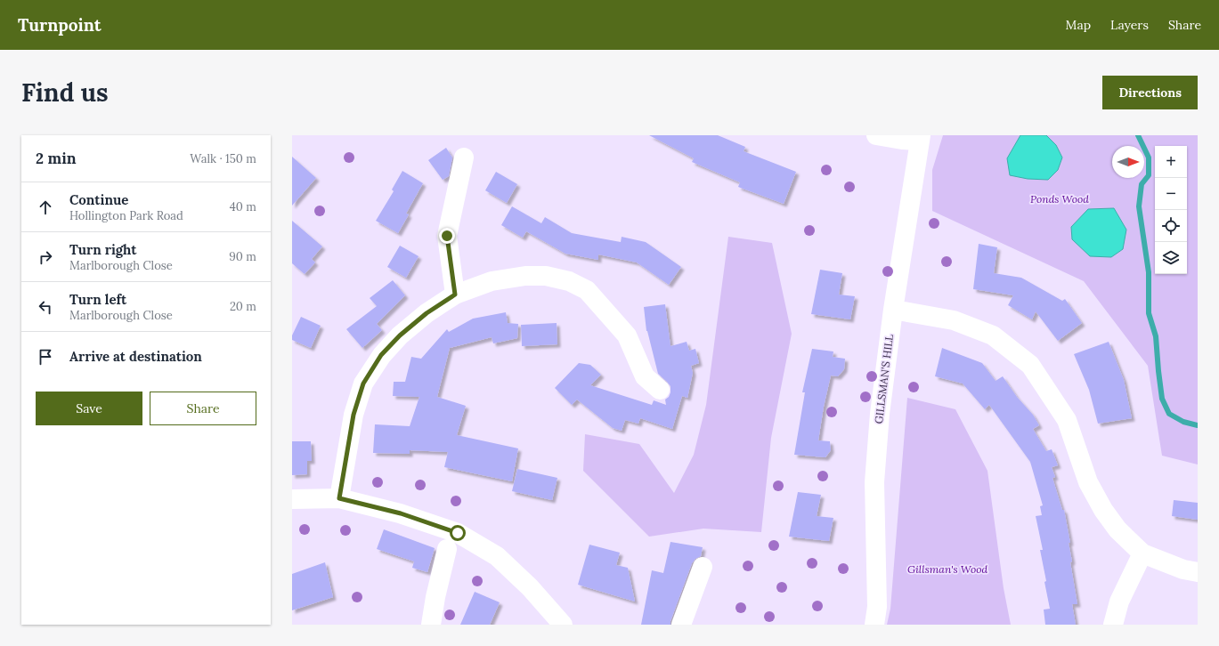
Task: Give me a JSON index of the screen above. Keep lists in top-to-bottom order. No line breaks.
{"streets":{"street":["GILLSMAN'S HILL"]},"parks":["Ponds Wood","Gillsman's Wood"],"north":"right","page":{"header":"Turnpoint","nav":["Map","Layers","Share"],"buttons":["Directions",["Save","Share"]],"title":"Find us","heading":["2 min","Walk · 150 m"],"map_buttons":["+","−"],"list":[["Continue","Hollington Park Road","40 m"],["Turn right","Marlborough Close","90 m"],["Turn left","Marlborough Close","20 m"],"Arrive at destination"]}}
